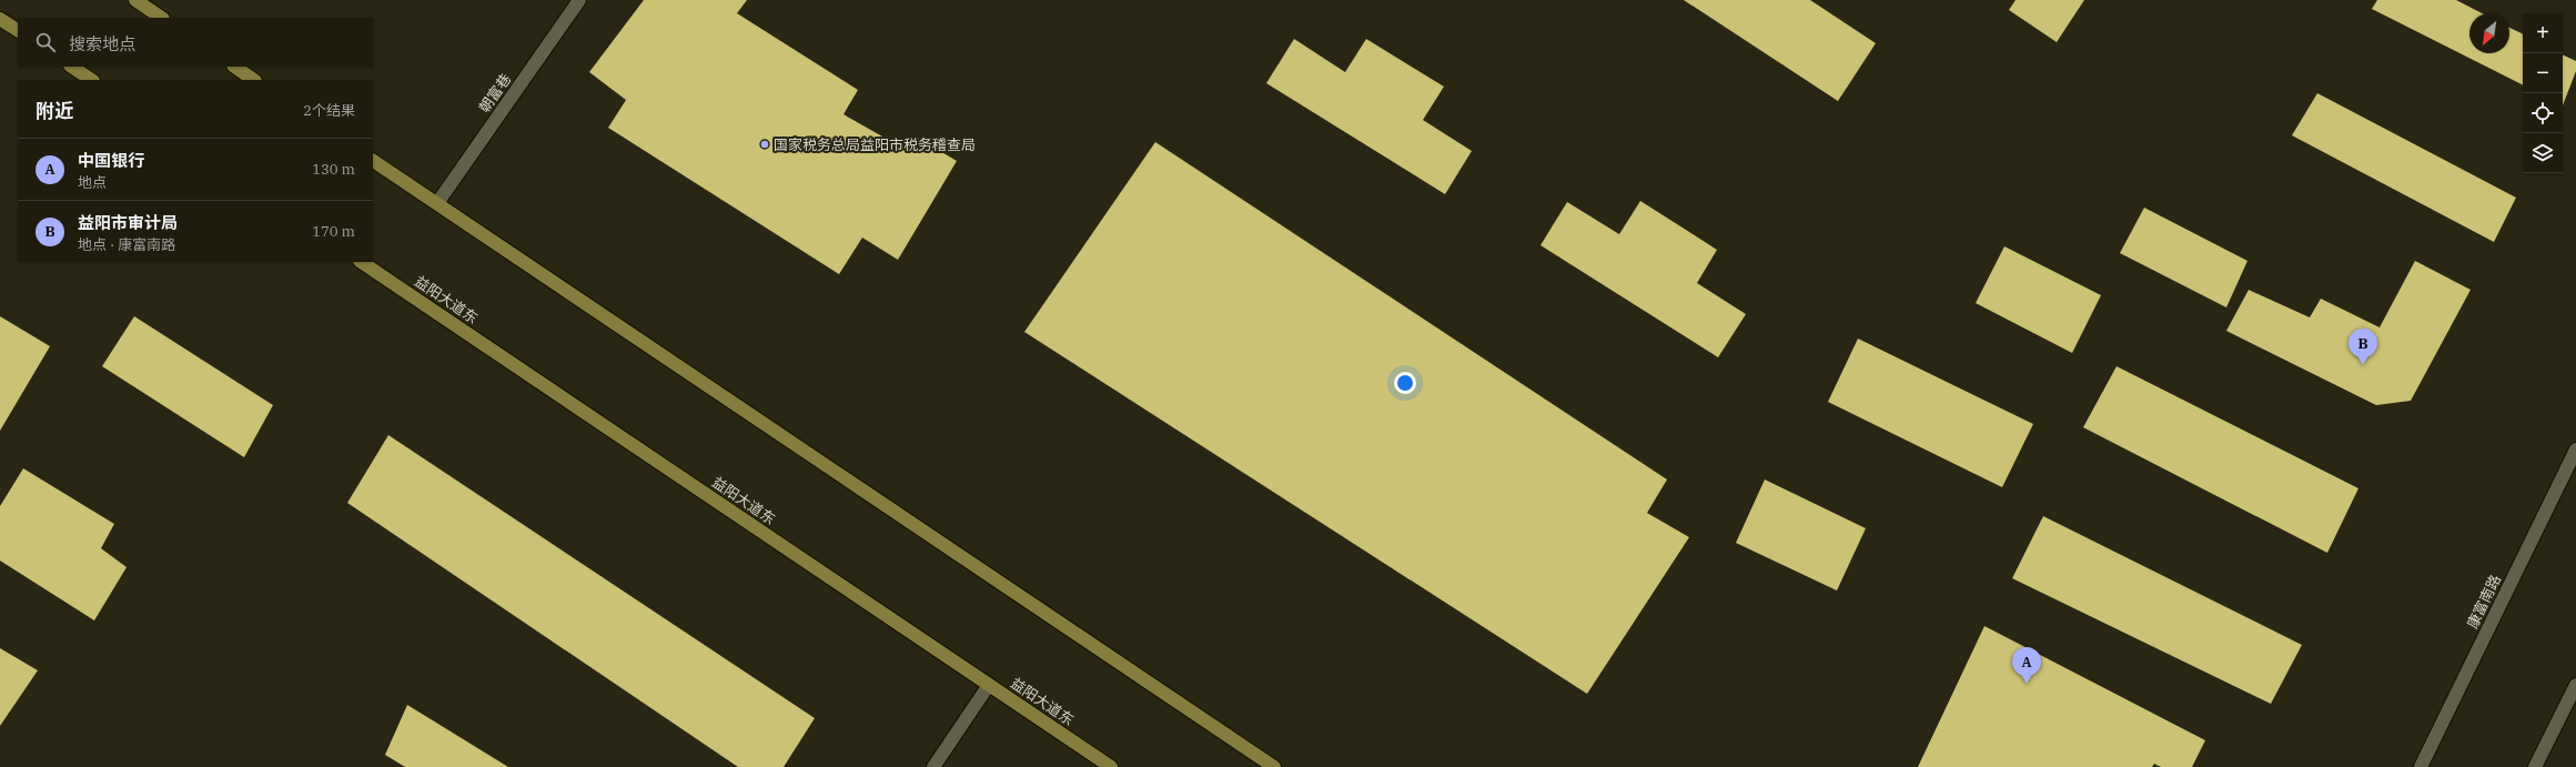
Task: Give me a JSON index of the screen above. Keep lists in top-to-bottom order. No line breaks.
{"streets":{"main road":["朝富巷","益阳大道东","康富南路"]},"places":["国家税务总局益阳市税务稽查局"],"north":"bottom left","page":{"map_buttons":["+","−"],"search":"搜索地点","heading":["附近","2个结果"],"list":[{"mark":"A","name":"中国银行","note":"地点","value":"130 m"},{"mark":"B","name":"益阳市审计局","note":"地点 · 康富南路","value":"170 m"}],"pins":["B","A"]}}
